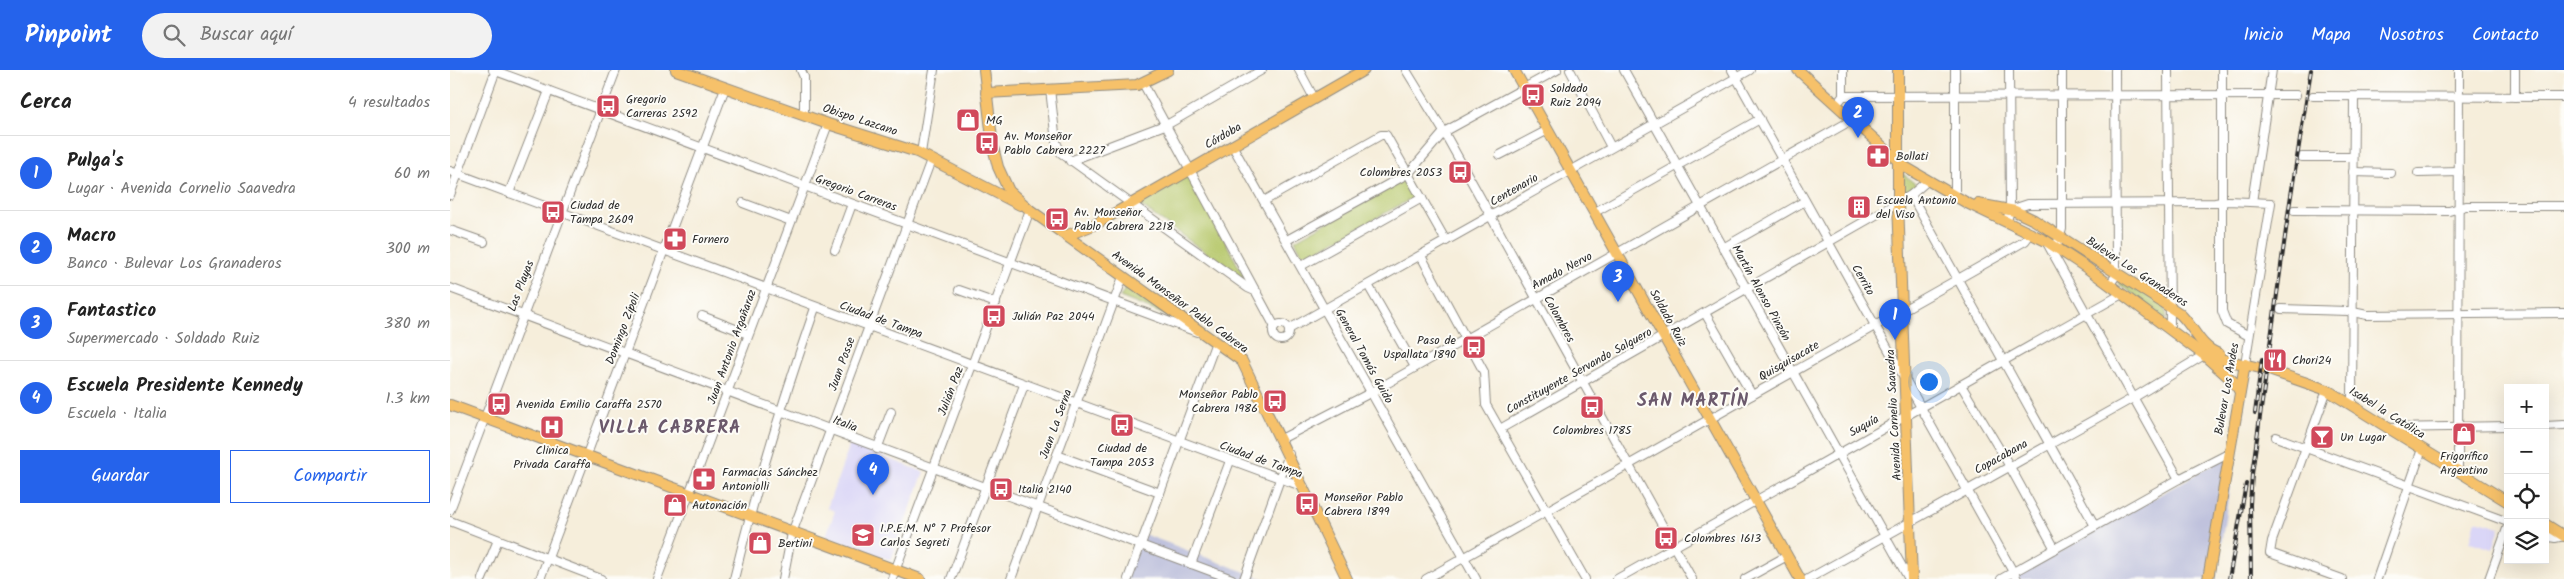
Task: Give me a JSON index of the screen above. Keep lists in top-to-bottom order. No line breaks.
{"streets":{"main road":["Obispo Lazcano","Córdoba","Bulevar Los Granaderos","Avenida Monseñor Pablo Cabrera","Soldado Ruiz","Bulevar Los Andes","Isabel la Católica","Avenida Cornelio Saavedra"],"street":["Centenario","Gregorio Carreras","Amado Nervo","Cerrito","Las Playas","Martín Alonso Pinzón","Colombres","Ciudad de Tampa","Domingo Zípoli","Juan Antonio Argañaraz","General Tomás Guido","Quisquisacate","Juan Posse","Constituyente Servando Salguero","Julián Paz","Italia","Juan La Serna","Suquía","Copacabana"]},"crossings":[["Obispo Lazcano","Avenida Monseñor Pablo Cabrera"],["Obispo Lazcano","Domingo Zípoli"],["Obispo Lazcano","Juan Antonio Argañaraz"],["Obispo Lazcano","Juan Posse"],["Obispo Lazcano","Julián Paz"],["Córdoba","Avenida Monseñor Pablo Cabrera"],["Córdoba","General Tomás Guido"],["Centenario","Cerrito"],["Centenario","Martín Alonso Pinzón"],["Centenario","Soldado Ruiz"],["Centenario","Colombres"],["Centenario","General Tomás Guido"],["Gregorio Carreras","Las Playas"],["Gregorio Carreras","Avenida Monseñor Pablo Cabrera"],["Gregorio Carreras","Domingo Zípoli"],["Gregorio Carreras","Juan Antonio Argañaraz"],["Gregorio Carreras","Juan Posse"],["Gregorio Carreras","Julián Paz"],["Gregorio Carreras","Juan La Serna"],["Amado Nervo","Bulevar Los Granaderos"],["Amado Nervo","Cerrito"],["Amado Nervo","Martín Alonso Pinzón"],["Amado Nervo","Avenida Monseñor Pablo Cabrera"],["Amado Nervo","Soldado Ruiz"],["Amado Nervo","Colombres"],["Amado Nervo","General Tomás Guido"],["Bulevar Los Granaderos","Quisquisacate"],["Bulevar Los Granaderos","Constituyente Servando Salguero"],["Bulevar Los Granaderos","Bulevar Los Andes"],["Bulevar Los Granaderos","Isabel la Católica"],["Bulevar Los Granaderos","Avenida Cornelio Saavedra"],["Bulevar Los Granaderos","Suquía"],["Bulevar Los Granaderos","Copacabana"],["Cerrito","Quisquisacate"],["Cerrito","Constituyente Servando Salguero"],["Cerrito","Avenida Cornelio Saavedra"],["Cerrito","Suquía"],["Cerrito","Copacabana"],["Las Playas","Ciudad de Tampa"],["Las Playas","Italia"],["Martín Alonso Pinzón","Quisquisacate"],["Martín Alonso Pinzón","Constituyente Servando Salguero"],["Martín Alonso Pinzón","Avenida Cornelio Saavedra"],["Martín Alonso Pinzón","Suquía"],["Martín Alonso Pinzón","Copacabana"],["Avenida Monseñor Pablo Cabrera","Ciudad de Tampa"],["Avenida Monseñor Pablo Cabrera","Julián Paz"],["Avenida Monseñor Pablo Cabrera","Juan La Serna"],["Soldado Ruiz","Quisquisacate"],["Soldado Ruiz","Constituyente Servando Salguero"],["Soldado Ruiz","Suquía"],["Colombres","Quisquisacate"],["Colombres","Constituyente Servando Salguero"],["Colombres","Suquía"],["Ciudad de Tampa","Domingo Zípoli"],["Ciudad de Tampa","Juan Antonio Argañaraz"],["Ciudad de Tampa","Juan Posse"],["Ciudad de Tampa","Julián Paz"],["Ciudad de Tampa","Juan La Serna"],["Domingo Zípoli","Italia"],["Juan Antonio Argañaraz","Italia"],["General Tomás Guido","Quisquisacate"],["Quisquisacate","Avenida Cornelio Saavedra"],["Juan Posse","Italia"],["Constituyente Servando Salguero","Avenida Cornelio Saavedra"],["Bulevar Los Andes","Isabel la Católica"],["Julián Paz","Italia"],["Avenida Cornelio Saavedra","Suquía"],["Avenida Cornelio Saavedra","Copacabana"],["Italia","Juan La Serna"]],"districts":["SAN MARTÍN","VILLA CABRERA"],"places":{"bus stop":["Soldado Ruiz 2094","Gregorio Carreras 2592","Av. Monseñor Pablo Cabrera 2227","Colombres 2053","Ciudad de Tampa 2609","Av. Monseñor Pablo Cabrera 2218","Julián Paz 2044","Paso de Uspallata 1890","Monseñor Pablo Cabrera 1986","Avenida Emilio Caraffa 2570","Colombres 1785","Ciudad de Tampa 2053","Italia 2140","Monseñor Pablo Cabrera 1899","Colombres 1613"],"shop":["MG","Frigorífico Argentino","Autonación","Bertini"],"pharmacy":["Bollati","Fornero","Farmacias Sánchez Antoniolli"],"building":["Escuela Antonio del Viso"],"restaurant":["Chori24"],"hospital":["Clinica Privada Caraffa"],"bar":["Un Lugar"],"school or university":["I.P.E.M. N° 7 Profesor Carlos Segreti"]},"page":{"header":"Pinpoint","search":"Buscar aquí","nav":["Inicio","Mapa","Nosotros","Contacto"],"heading":["Cerca","4 resultados"],"pins":["2","3","1","4"],"list":[{"mark":"1","name":"Pulga's","note":"Lugar · Avenida Cornelio Saavedra","value":"60 m"},{"mark":"2","name":"Macro","note":"Banco · Bulevar Los Granaderos","value":"300 m"},{"mark":"3","name":"Fantastico","note":"Supermercado · Soldado Ruiz","value":"380 m"},{"mark":"4","name":"Escuela Presidente Kennedy","note":"Escuela · Italia","value":"1.3 km"}],"map_buttons":["+","−"],"buttons":["Guardar","Compartir"]}}
